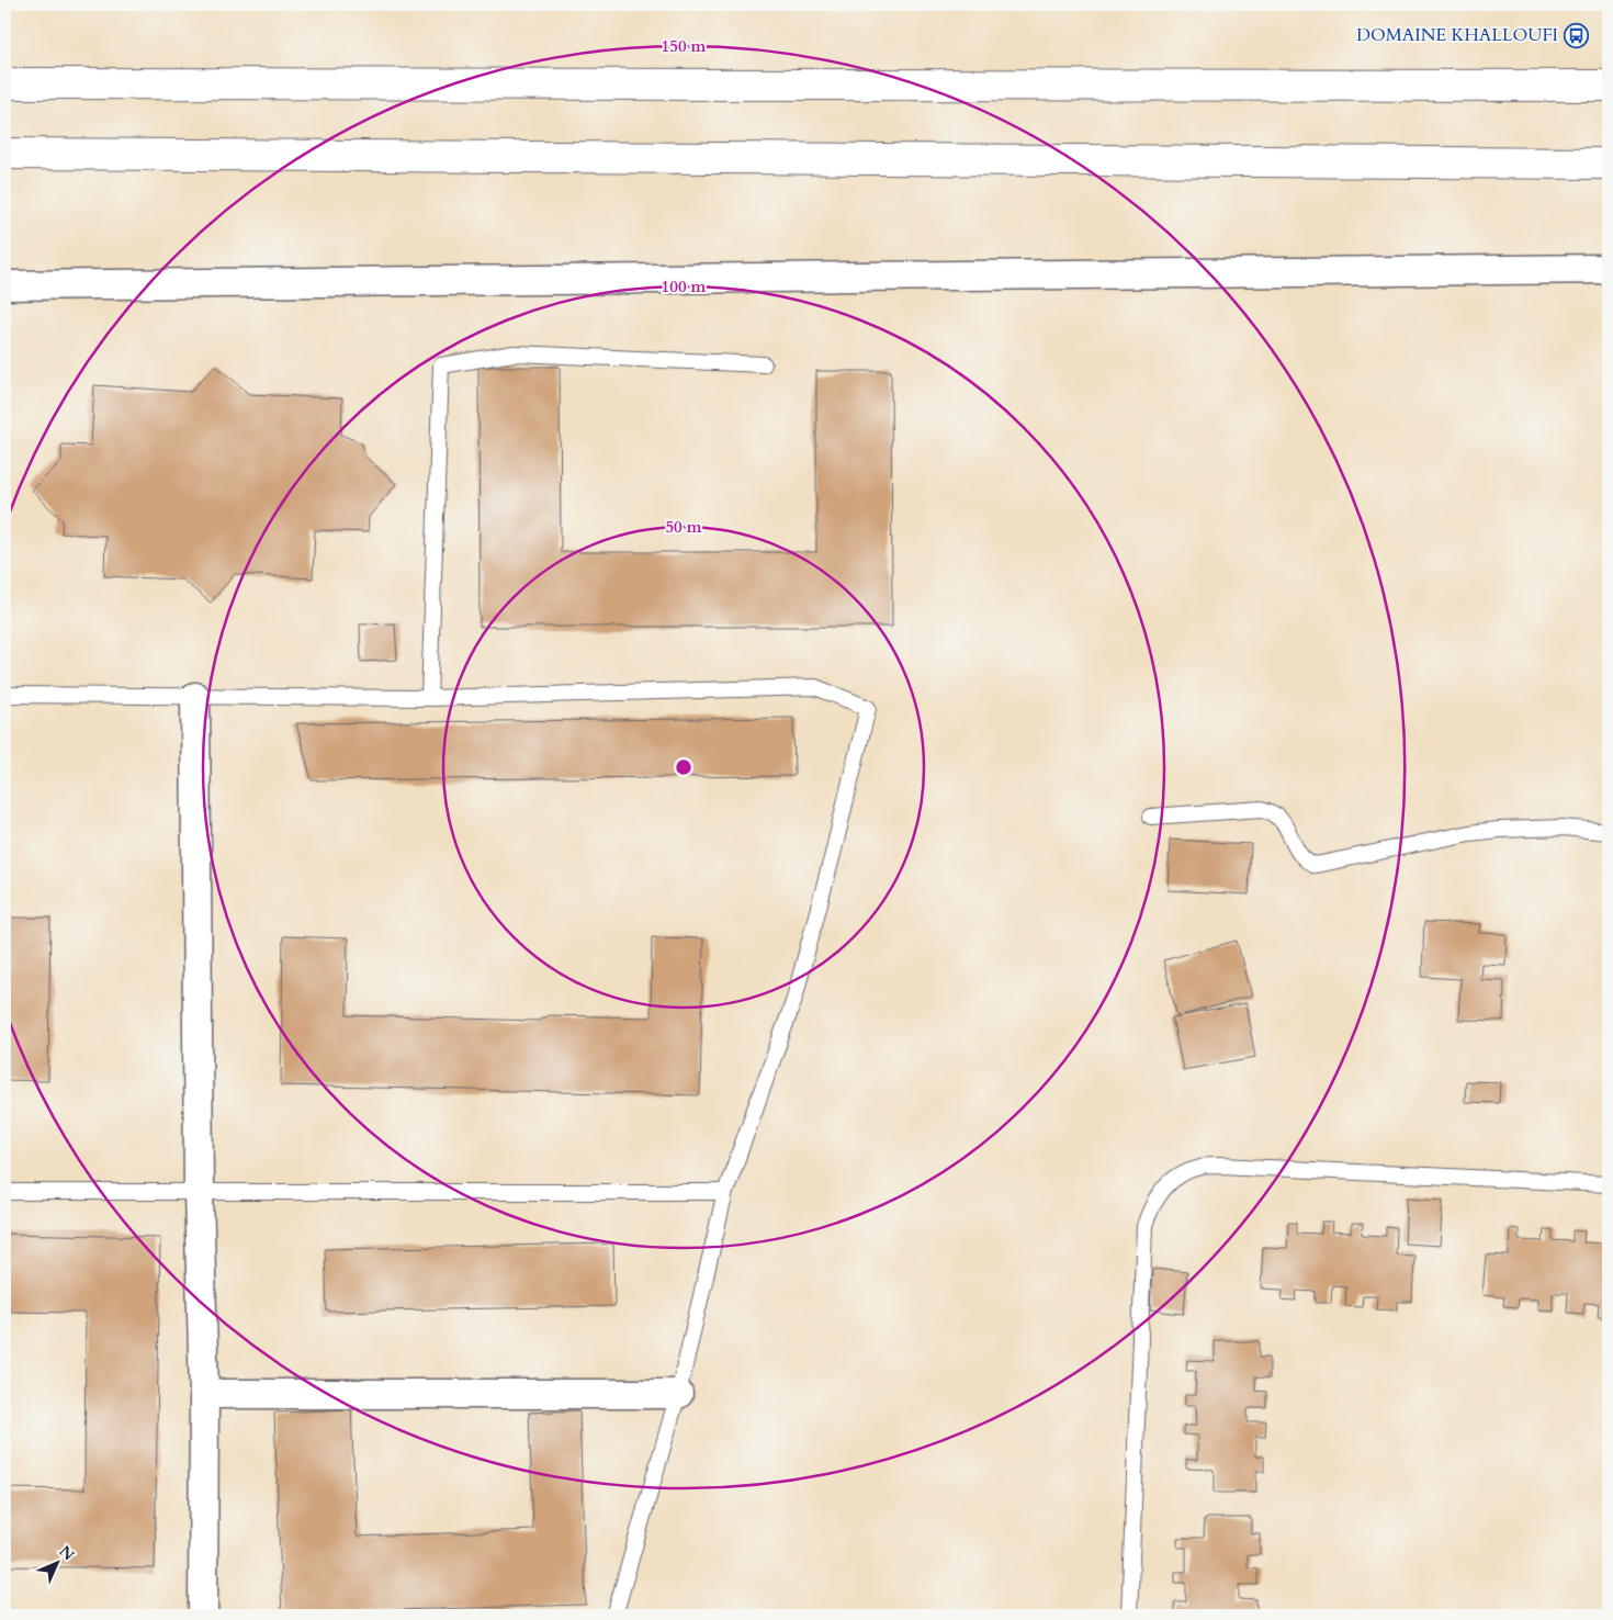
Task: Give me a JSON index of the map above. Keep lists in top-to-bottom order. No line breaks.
{"places":{"bus stop":["DOMAINE KHALLOUFI"]},"north":"top right","rings":["150 m","100 m","50 m"]}
